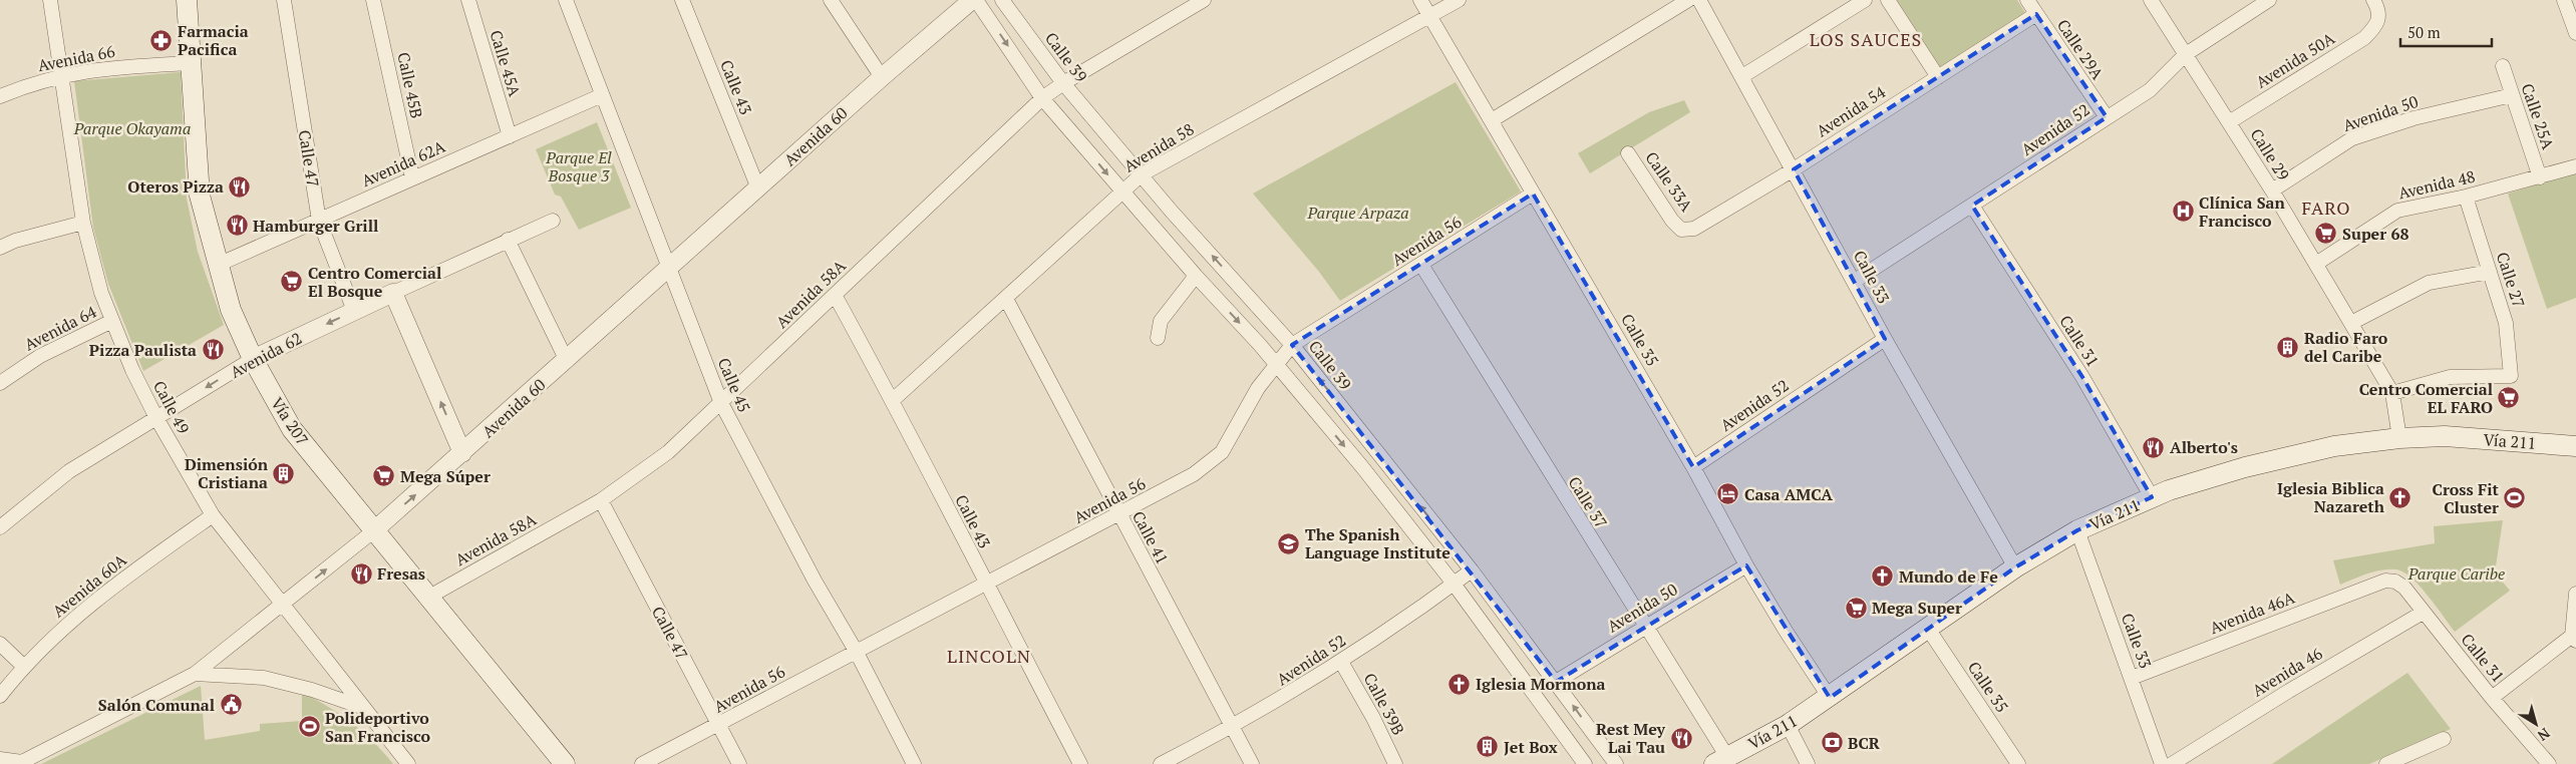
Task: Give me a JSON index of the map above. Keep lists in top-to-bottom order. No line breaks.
{"streets":{"main road":["Vía 207","Vía 211"],"street":["Calle 29A","Calle 39","Avenida 66","Avenida 50A","Calle 45A","Calle 45B","Calle 43","Avenida 54","Avenida 50","Calle 25A","Avenida 52","Avenida 60","Avenida 58","Calle 29","Calle 47","Avenida 62A","Calle 33A","Avenida 48","Avenida 56","Calle 33","Calle 27","Avenida 58A","Avenida 64","Calle 35","Calle 31","Avenida 62","Calle 45","Calle 49","Calle 37","Calle 41","Avenida 60A","Avenida 46A","Avenida 46","Calle 39B"]},"crossings":[["Calle 29A","Avenida 54"],["Calle 29A","Avenida 52"],["Calle 39","Avenida 50"],["Calle 39","Avenida 52"],["Calle 39","Avenida 58"],["Calle 39","Avenida 56"],["Calle 39","Avenida 58A"],["Avenida 66","Calle 49"],["Avenida 66","Vía 207"],["Avenida 50A","Calle 29"],["Calle 45A","Avenida 62A"],["Calle 45B","Avenida 62A"],["Calle 43","Avenida 60"],["Calle 43","Avenida 58"],["Calle 43","Avenida 56"],["Calle 43","Avenida 58A"],["Avenida 54","Calle 33A"],["Avenida 54","Calle 33"],["Avenida 50","Calle 25A"],["Avenida 50","Calle 29"],["Avenida 50","Calle 35"],["Avenida 50","Calle 37"],["Calle 25A","Avenida 48"],["Avenida 52","Calle 29"],["Avenida 52","Calle 33"],["Avenida 52","Calle 35"],["Avenida 52","Calle 31"],["Avenida 52","Calle 41"],["Avenida 52","Calle 39B"],["Avenida 60","Calle 45"],["Avenida 60","Calle 49"],["Avenida 60","Vía 207"],["Avenida 58","Calle 35"],["Avenida 58","Calle 41"],["Calle 29","Avenida 48"],["Calle 29","Calle 27"],["Calle 29","Vía 211"],["Calle 47","Avenida 62A"],["Calle 47","Avenida 56"],["Calle 47","Avenida 58A"],["Calle 47","Avenida 62"],["Avenida 62A","Calle 45"],["Avenida 62A","Vía 207"],["Avenida 48","Calle 27"],["Avenida 56","Calle 35"],["Avenida 56","Calle 45"],["Avenida 56","Calle 37"],["Avenida 56","Calle 41"],["Calle 33","Vía 211"],["Calle 33","Avenida 46A"],["Avenida 58A","Calle 45"],["Avenida 58A","Vía 207"],["Avenida 64","Calle 49"],["Calle 35","Vía 211"],["Calle 31","Vía 211"],["Calle 31","Avenida 46A"],["Calle 31","Avenida 46"],["Avenida 62","Calle 49"],["Avenida 62","Vía 207"],["Calle 49","Avenida 60A"],["Vía 211","Calle 37"]],"one_way":["Avenida 62"],"districts":["LOS SAUCES","FARO","LINCOLN"],"parks":["Parque Okayama","Parque El Bosque 3","Parque Arpaza","Parque Caribe"],"places":{"pharmacy":["Farmacia Pacifica"],"restaurant":["Oteros Pizza","Hamburger Grill","Pizza Paulista","Alberto's","Fresas","Rest Mey Lai Tau"],"hospital":["Clínica San Francisco"],"supermarket":["Super 68","Centro Comercial El Bosque","Centro Comercial EL FARO","Mega Súper","Mega Super"],"building":["Radio Faro del Caribe","Dimensión Cristiana","Jet Box"],"hotel":["Casa AMCA"],"church":["Iglesia Biblica Nazareth","Mundo de Fe","Iglesia Mormona"],"sports":["Cross Fit Cluster","Polideportivo San Francisco"],"school or university":["The Spanish Language Institute"],"public building":["Salón Comunal"],"bank":["BCR"]},"scale_bar":"50 m","north":"bottom right"}
